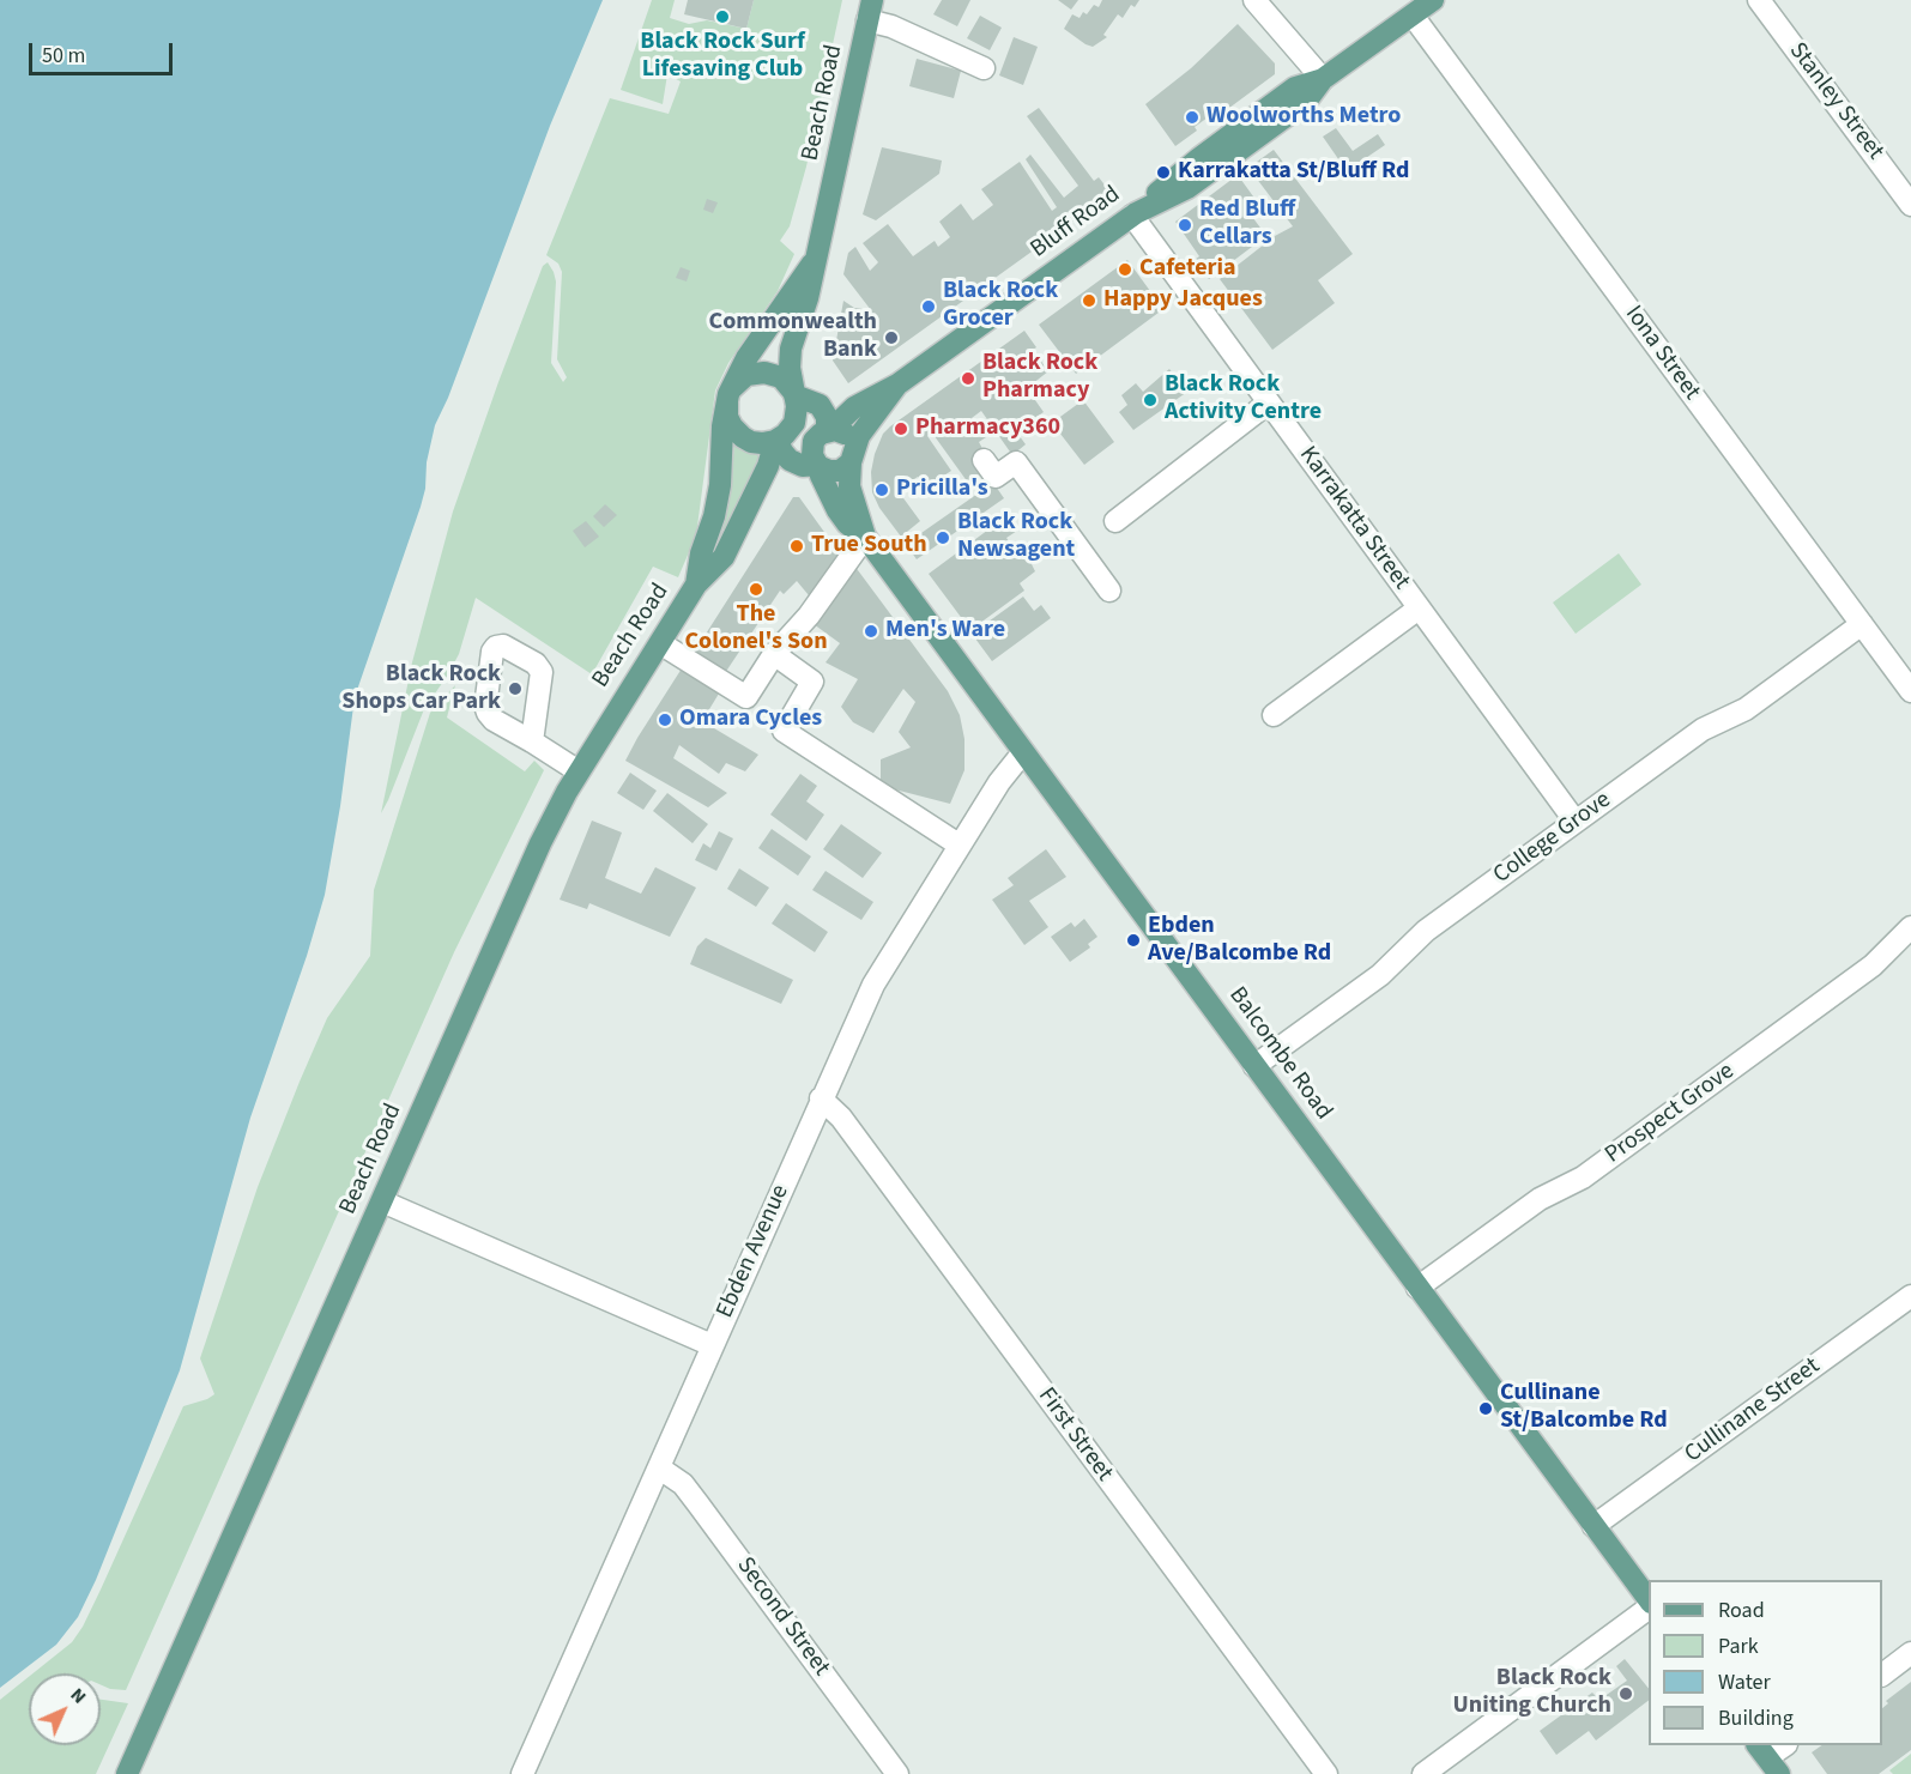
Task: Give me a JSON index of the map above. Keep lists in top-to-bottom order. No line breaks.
{"streets":{"main road":["Beach Road","Bluff Road","Balcombe Road"],"street":["Stanley Street","Iona Street","Karrakatta Street","College Grove","Prospect Grove","Ebden Avenue","Cullinane Street","First Street","Second Street"]},"crossings":[["Bluff Road","Iona Street"],["Bluff Road","Karrakatta Street"],["Bluff Road","Balcombe Road"],["Iona Street","College Grove"],["Karrakatta Street","College Grove"],["College Grove","Balcombe Road"],["Balcombe Road","Prospect Grove"],["Balcombe Road","Ebden Avenue"],["Balcombe Road","Cullinane Street"],["Ebden Avenue","First Street"],["Ebden Avenue","Second Street"]],"places":["Black Rock Surf Lifesaving Club","Woolworths Metro","Karrakatta St/Bluff Rd","Red Bluff Cellars","Cafeteria","Happy Jacques","Black Rock Grocer","Commonwealth Bank","Black Rock Pharmacy","Black Rock Activity Centre","Pharmacy360","Pricilla's","Black Rock Newsagent","True South","The Colonel's Son","Men's Ware","Black Rock Shops Car Park","Omara Cycles","Ebden Ave/Balcombe Rd","Cullinane St/Balcombe Rd","Black Rock Uniting Church"],"legend":["Road","Park","Water","Building"],"scale_bar":"50 m","north":"top right"}
